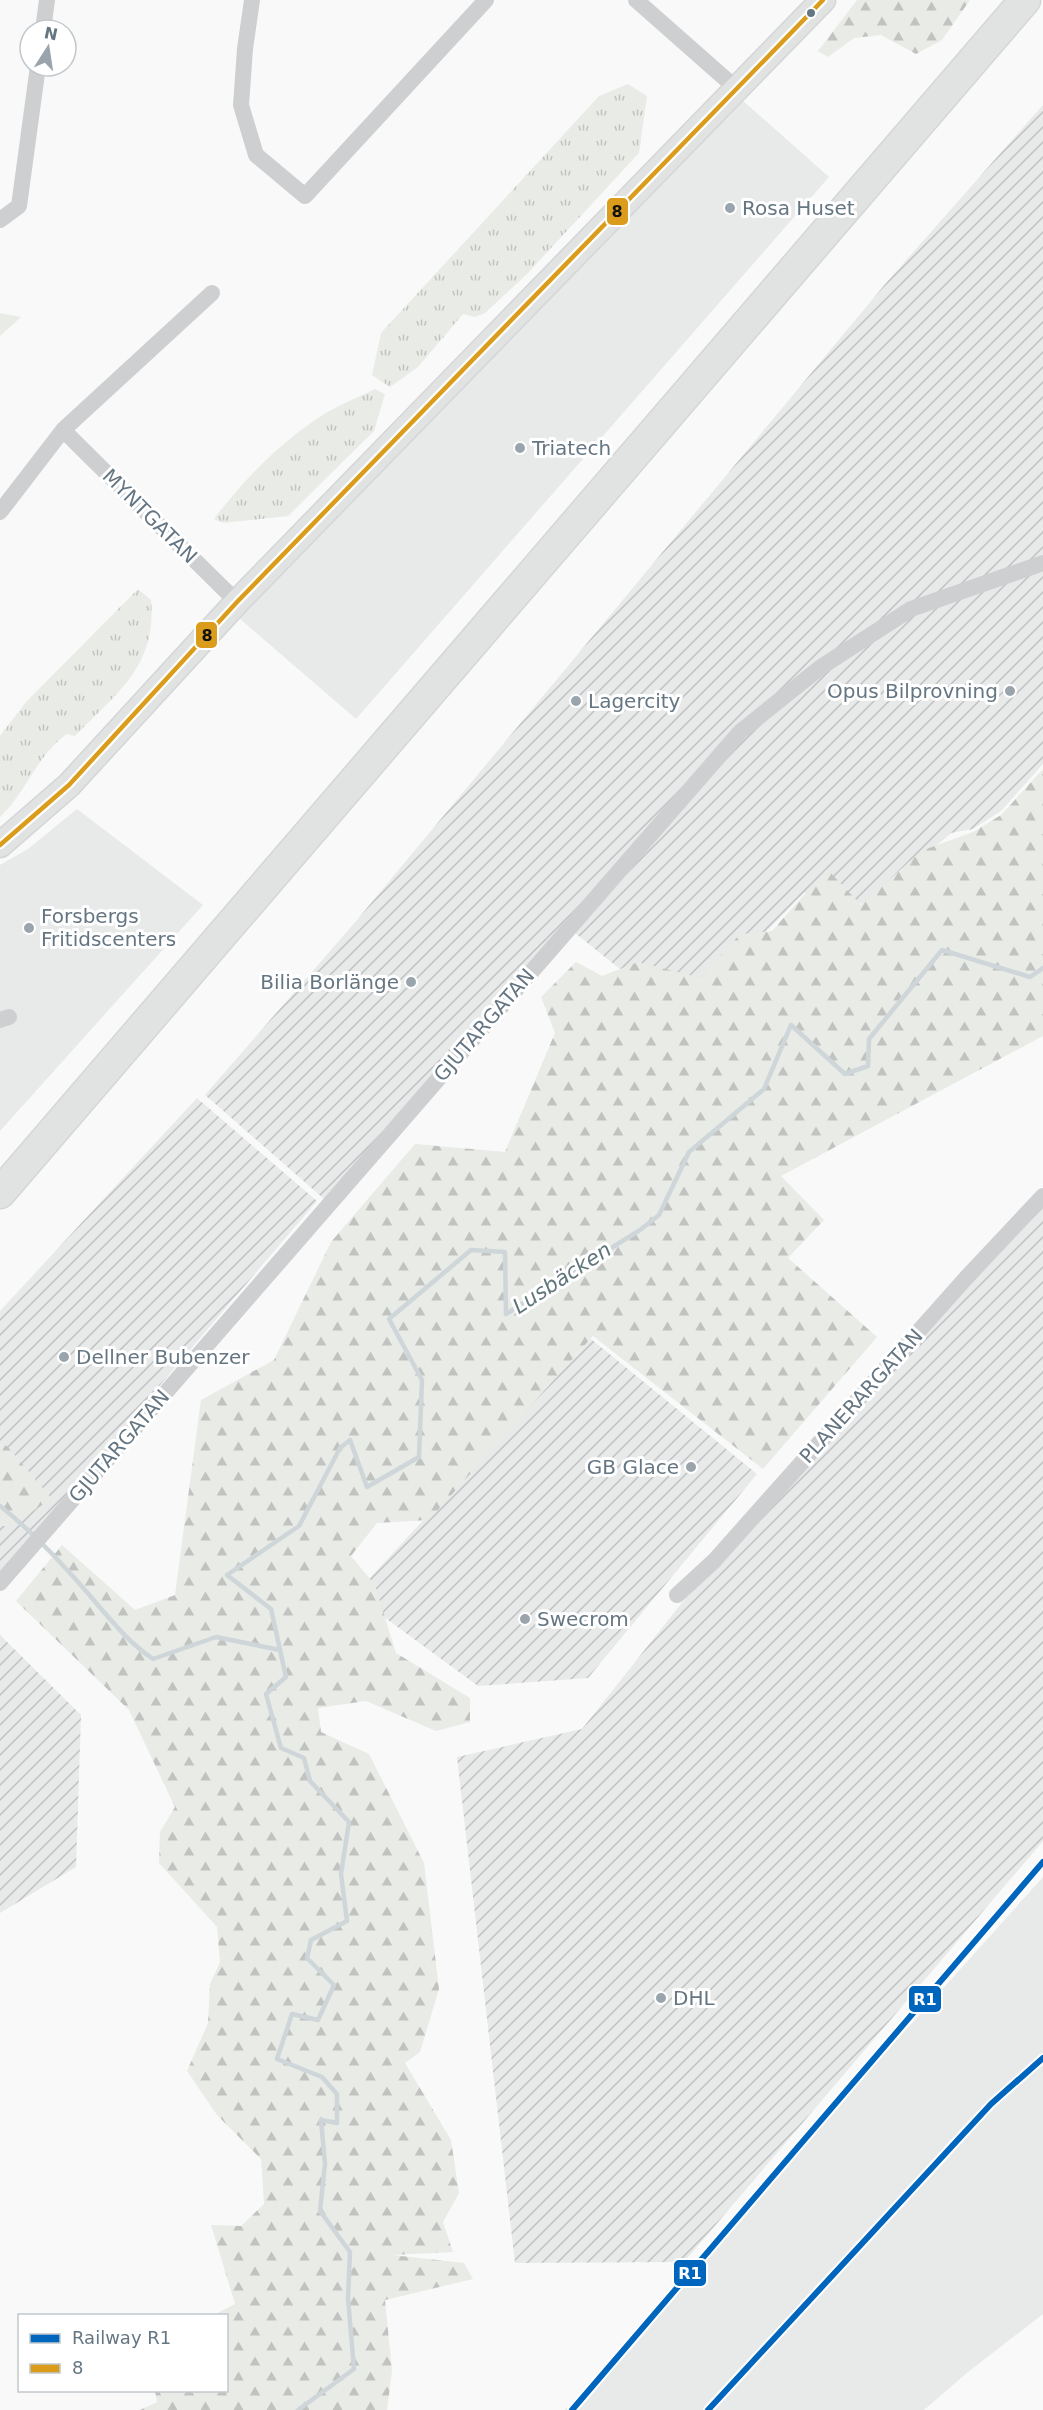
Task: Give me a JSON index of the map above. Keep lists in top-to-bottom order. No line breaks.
{"streets":{"street":["MYNTGATAN","GJUTARGATAN","PLANERARGATAN"]},"water":["Lusbäcken"],"places":["Rosa Huset","Triatech","Opus Bilprovning","Lagercity","Forsbergs Fritidscenters","Bilia Borlänge","Dellner Bubenzer","GB Glace","Swecrom","DHL"],"lines":["transit line 8","rail line R1"],"legend":["Railway R1","8"],"north":"top"}
